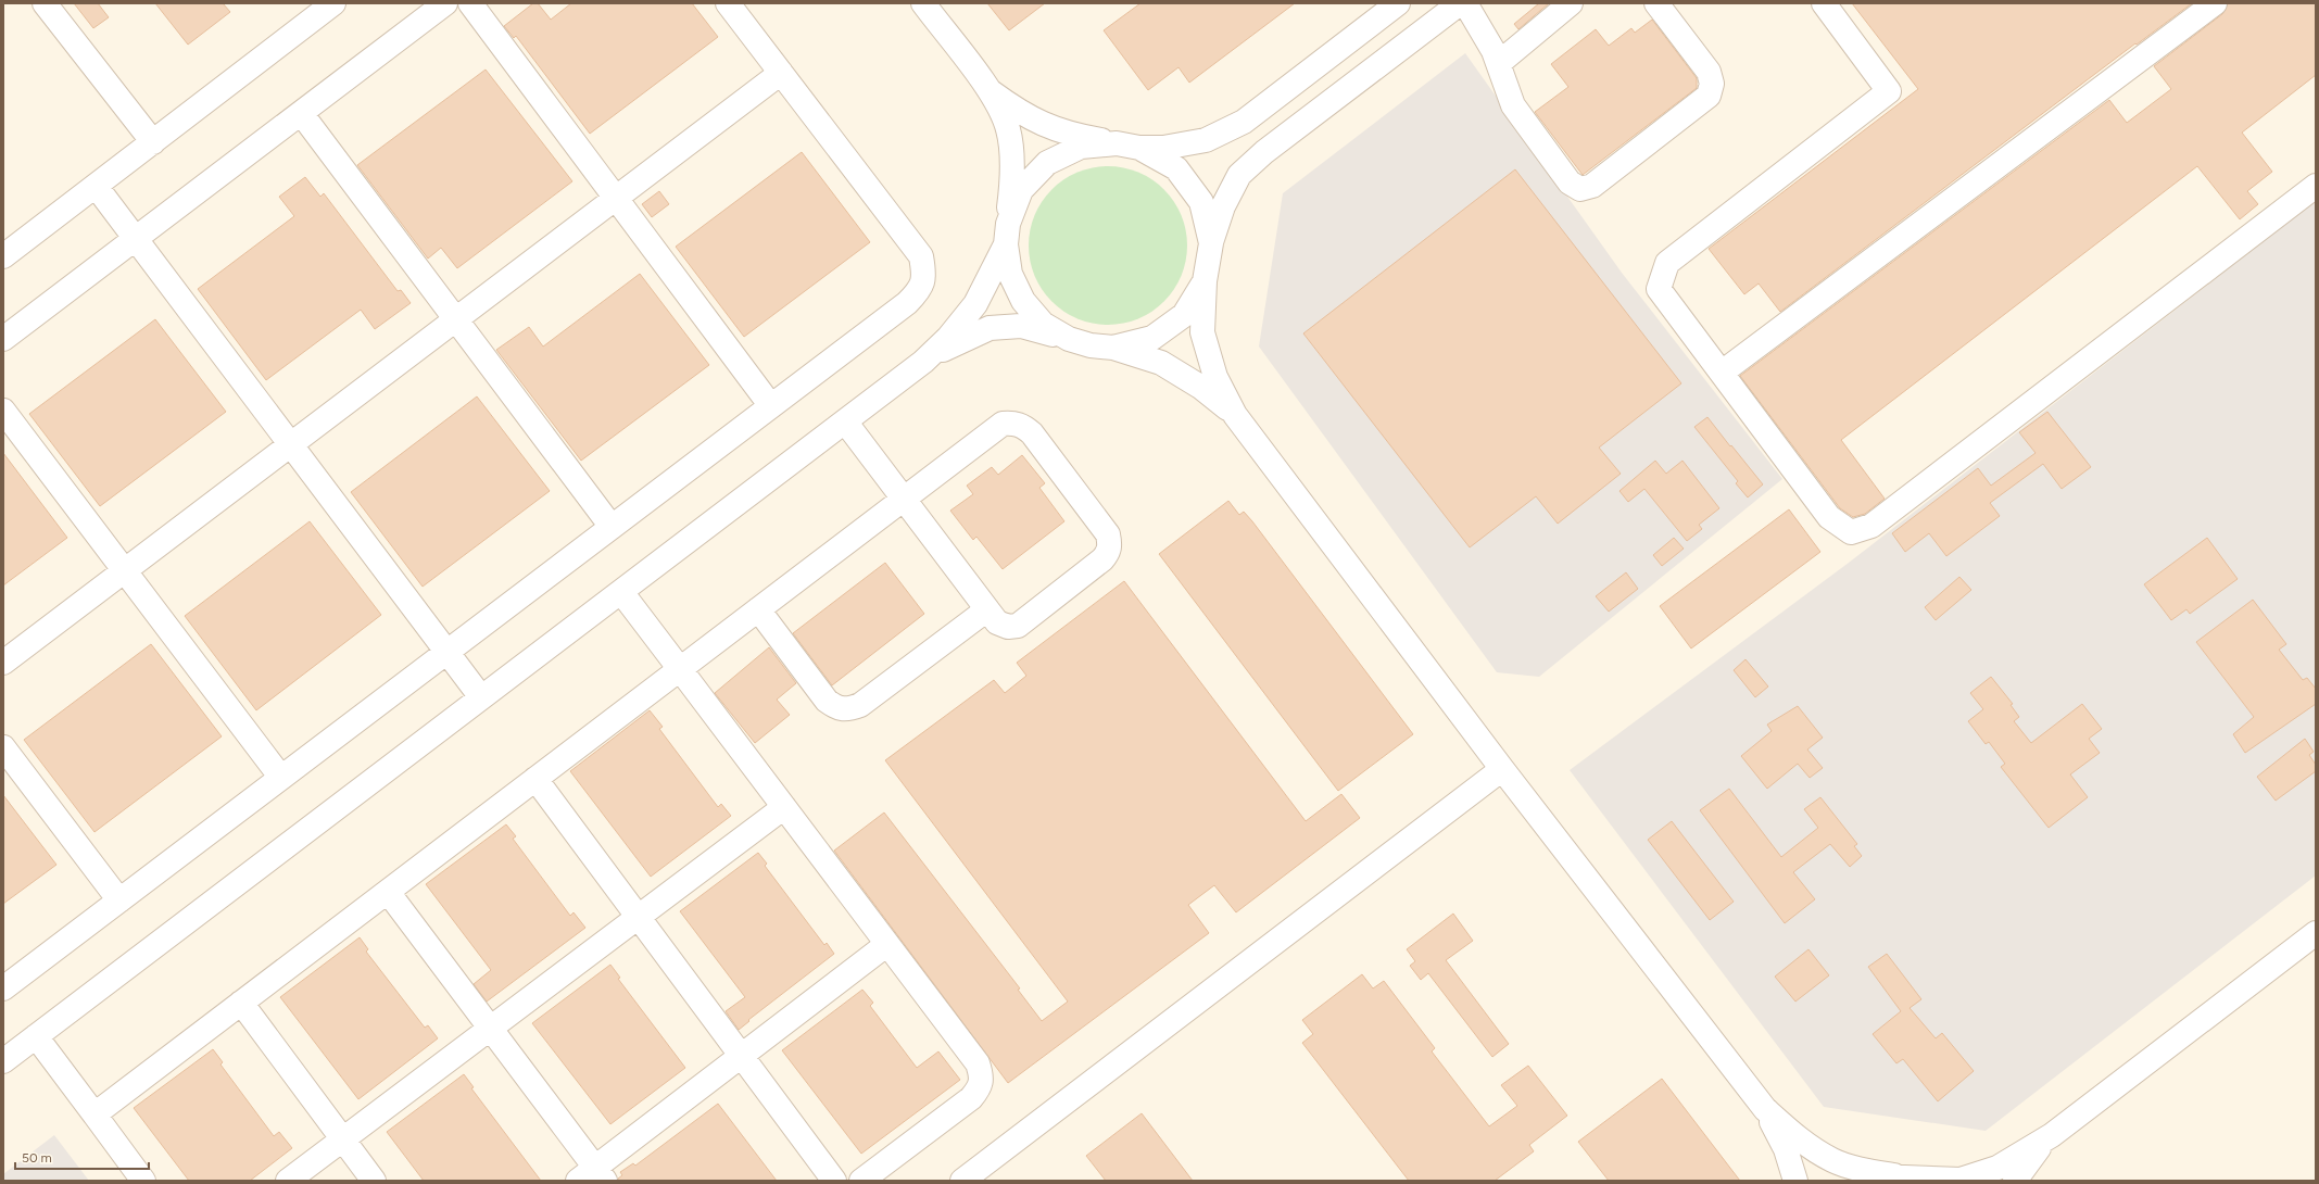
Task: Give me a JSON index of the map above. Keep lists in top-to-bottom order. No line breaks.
{"scale_bar":"50 m"}
